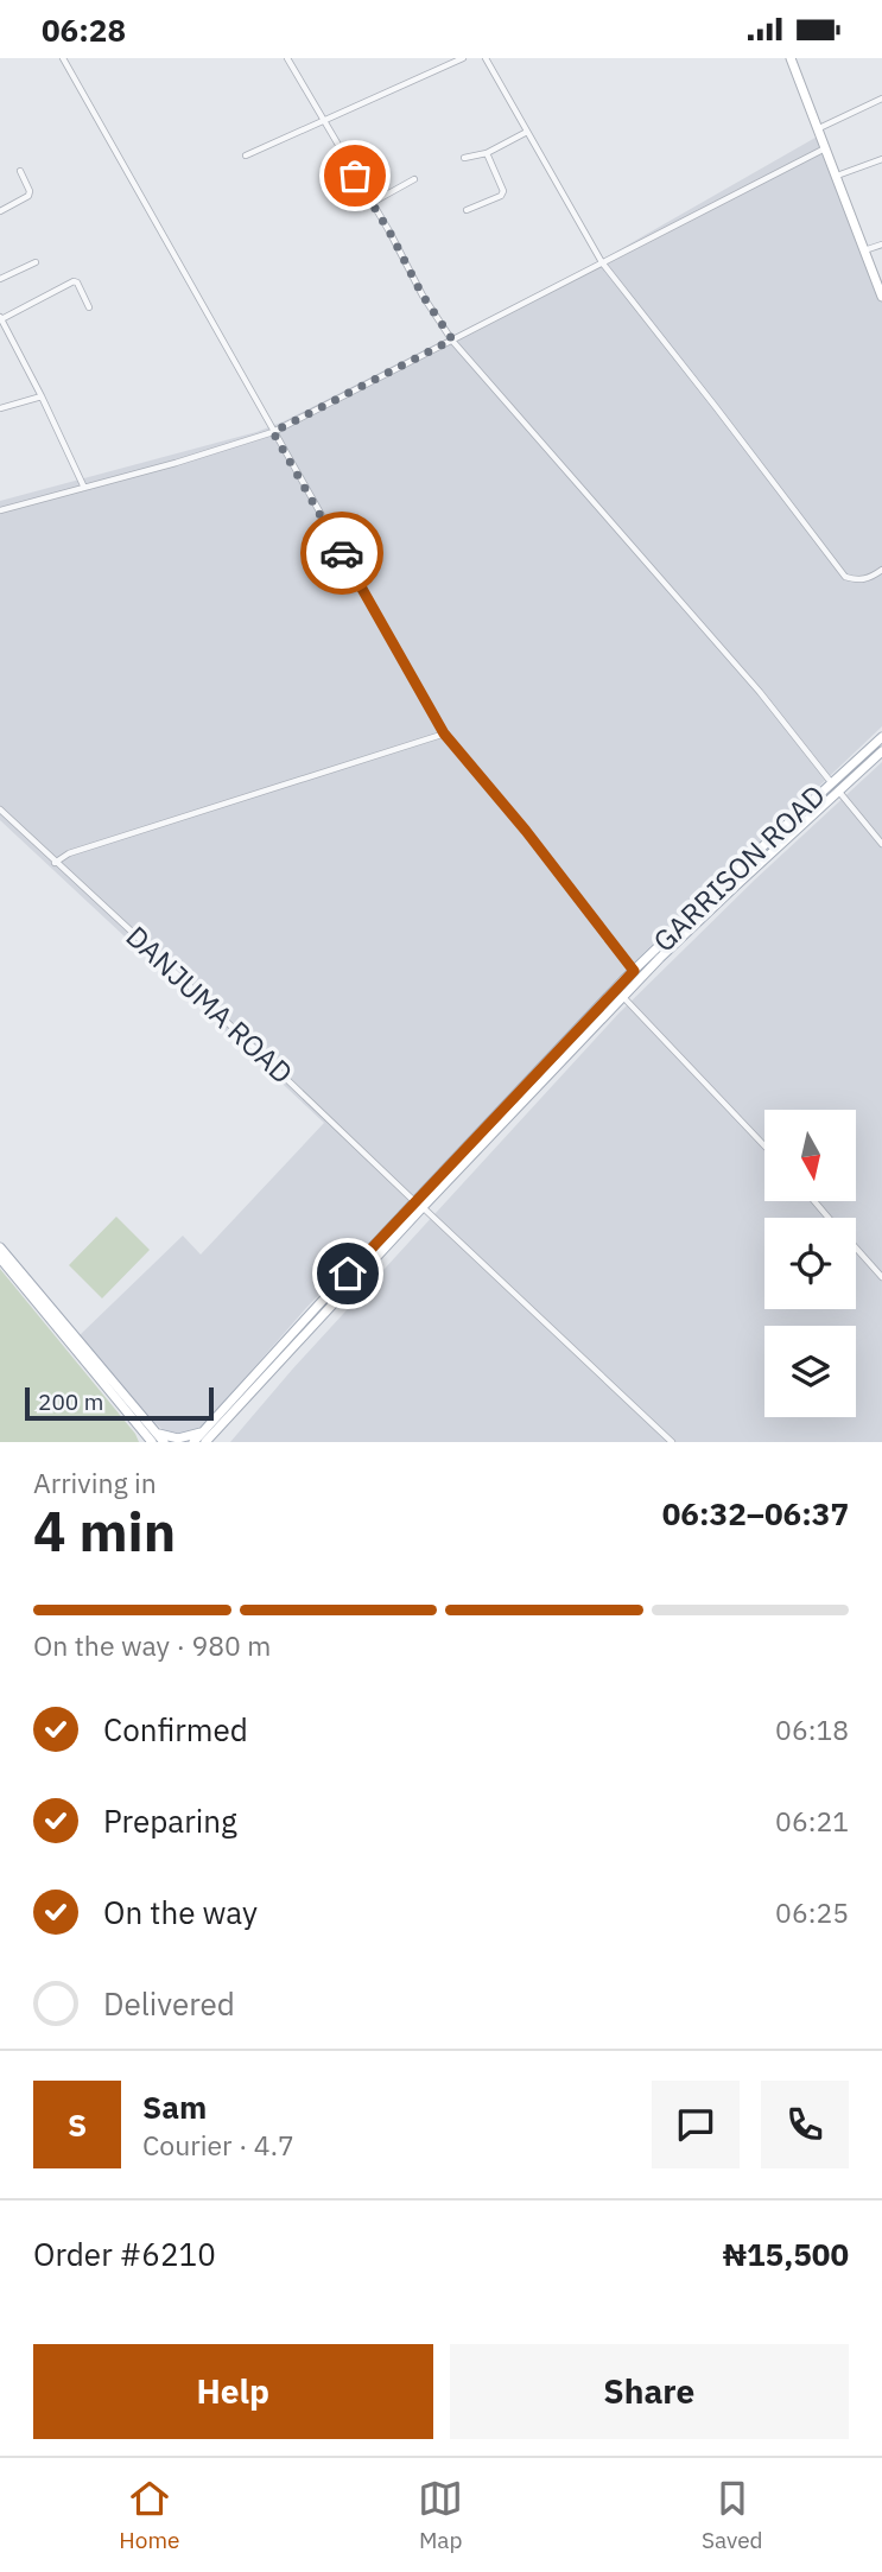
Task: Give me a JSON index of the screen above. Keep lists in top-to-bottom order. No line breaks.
{"streets":{"main road":["GARRISON ROAD"],"street":["DANJUMA ROAD"]},"crossings":[["GARRISON ROAD","DANJUMA ROAD"]],"scale_bar":"200 m","north":"bottom","page":{"status":"06:28","scale":"200 m","heading":["4 min","Arriving in","06:32–06:37"],"panel":["Sam","Courier · 4.7","Order #6210","₦15,500"],"bar":"On the way · 980 m","list":[["Confirmed","06:18"],["Preparing","06:21"],["On the way","06:25"],"Delivered"],"round":"S","buttons":["Help","Share"],"tabs":["Home","Map","Saved"]}}
